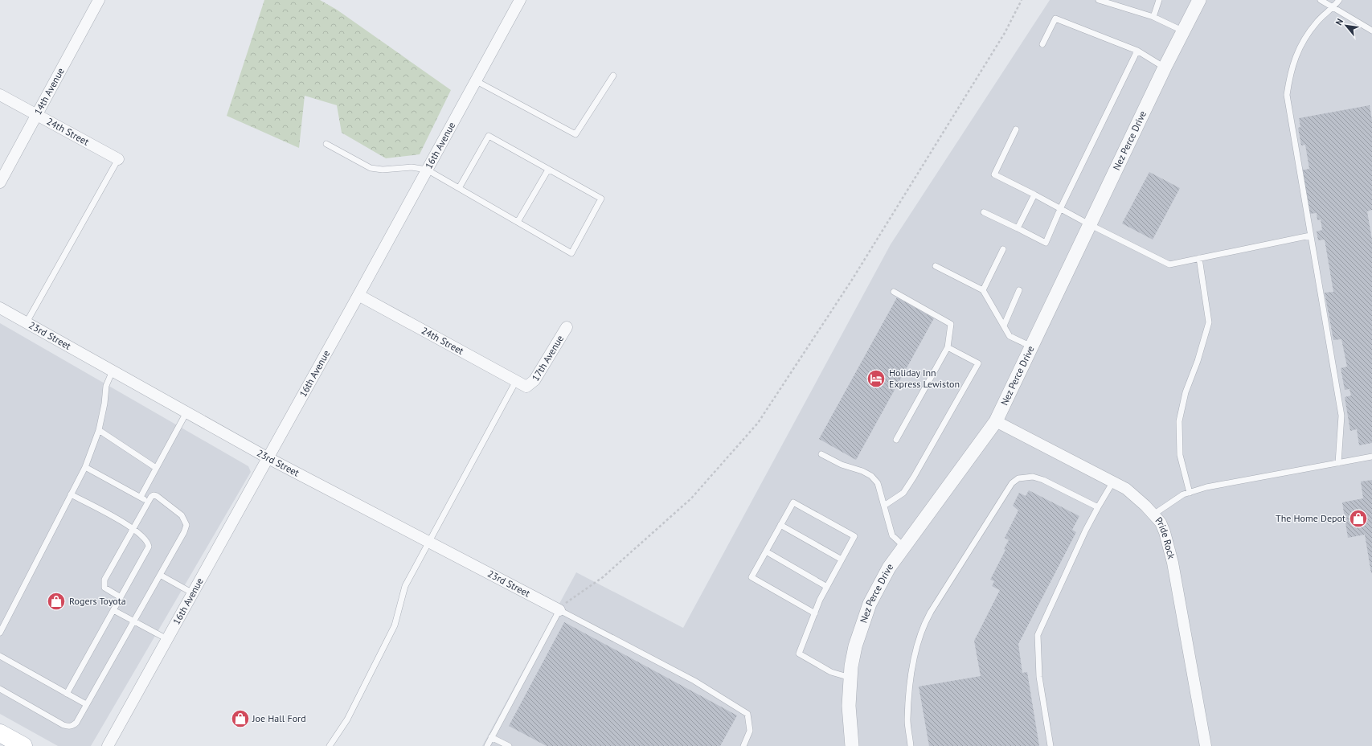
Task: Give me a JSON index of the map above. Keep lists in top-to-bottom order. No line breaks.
{"streets":{"street":["14th Avenue","24th Street","Nez Perce Drive","16th Avenue","23rd Street","17th Avenue","Pride Rock"]},"crossings":[["14th Avenue","24th Street"],["24th Street","16th Avenue"],["24th Street","17th Avenue"],["Nez Perce Drive","Pride Rock"],["16th Avenue","23rd Street"]],"places":{"hotel":["Holiday Inn Express Lewiston"],"shop":["The Home Depot","Rogers Toyota","Joe Hall Ford"]},"north":"top left"}
